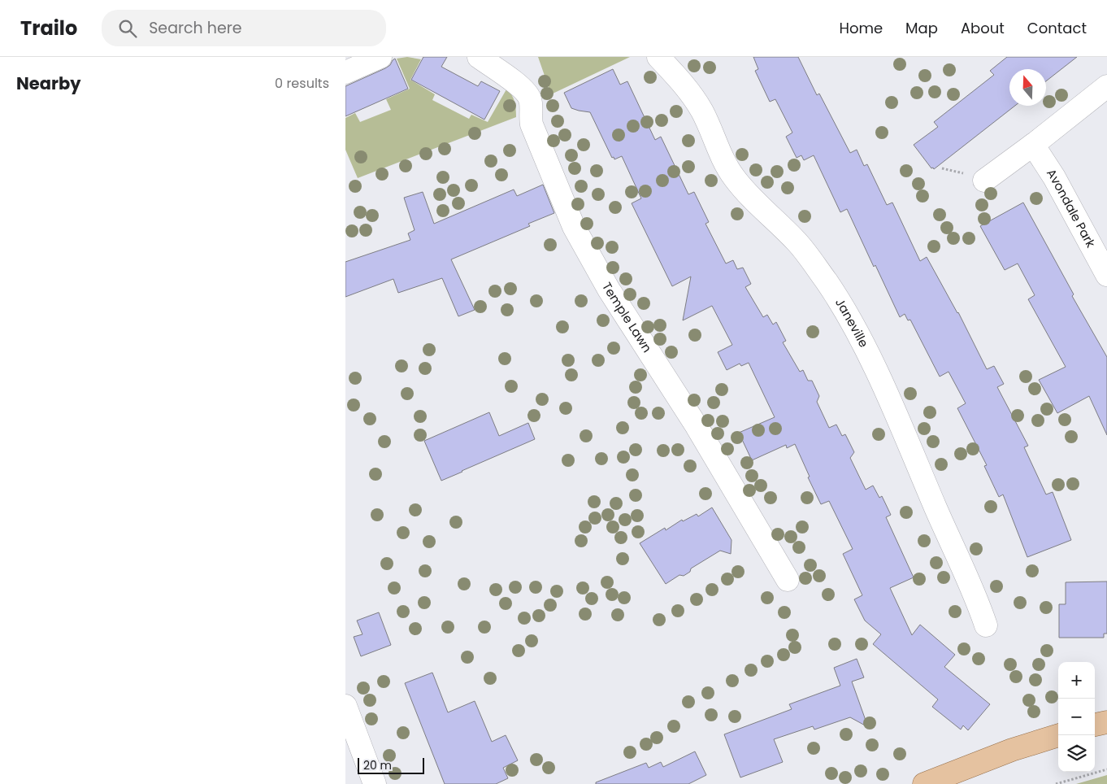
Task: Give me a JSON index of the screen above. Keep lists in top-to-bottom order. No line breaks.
{"streets":{"street":["Avondale Park","Temple Lawn","Janeville"]},"scale_bar":"20 m","north":"top","page":{"header":"Trailo","search":"Search here","nav":["Home","Map","About","Contact"],"heading":["Nearby","0 results"],"map_buttons":["+","−"],"scale":"20 m"}}
